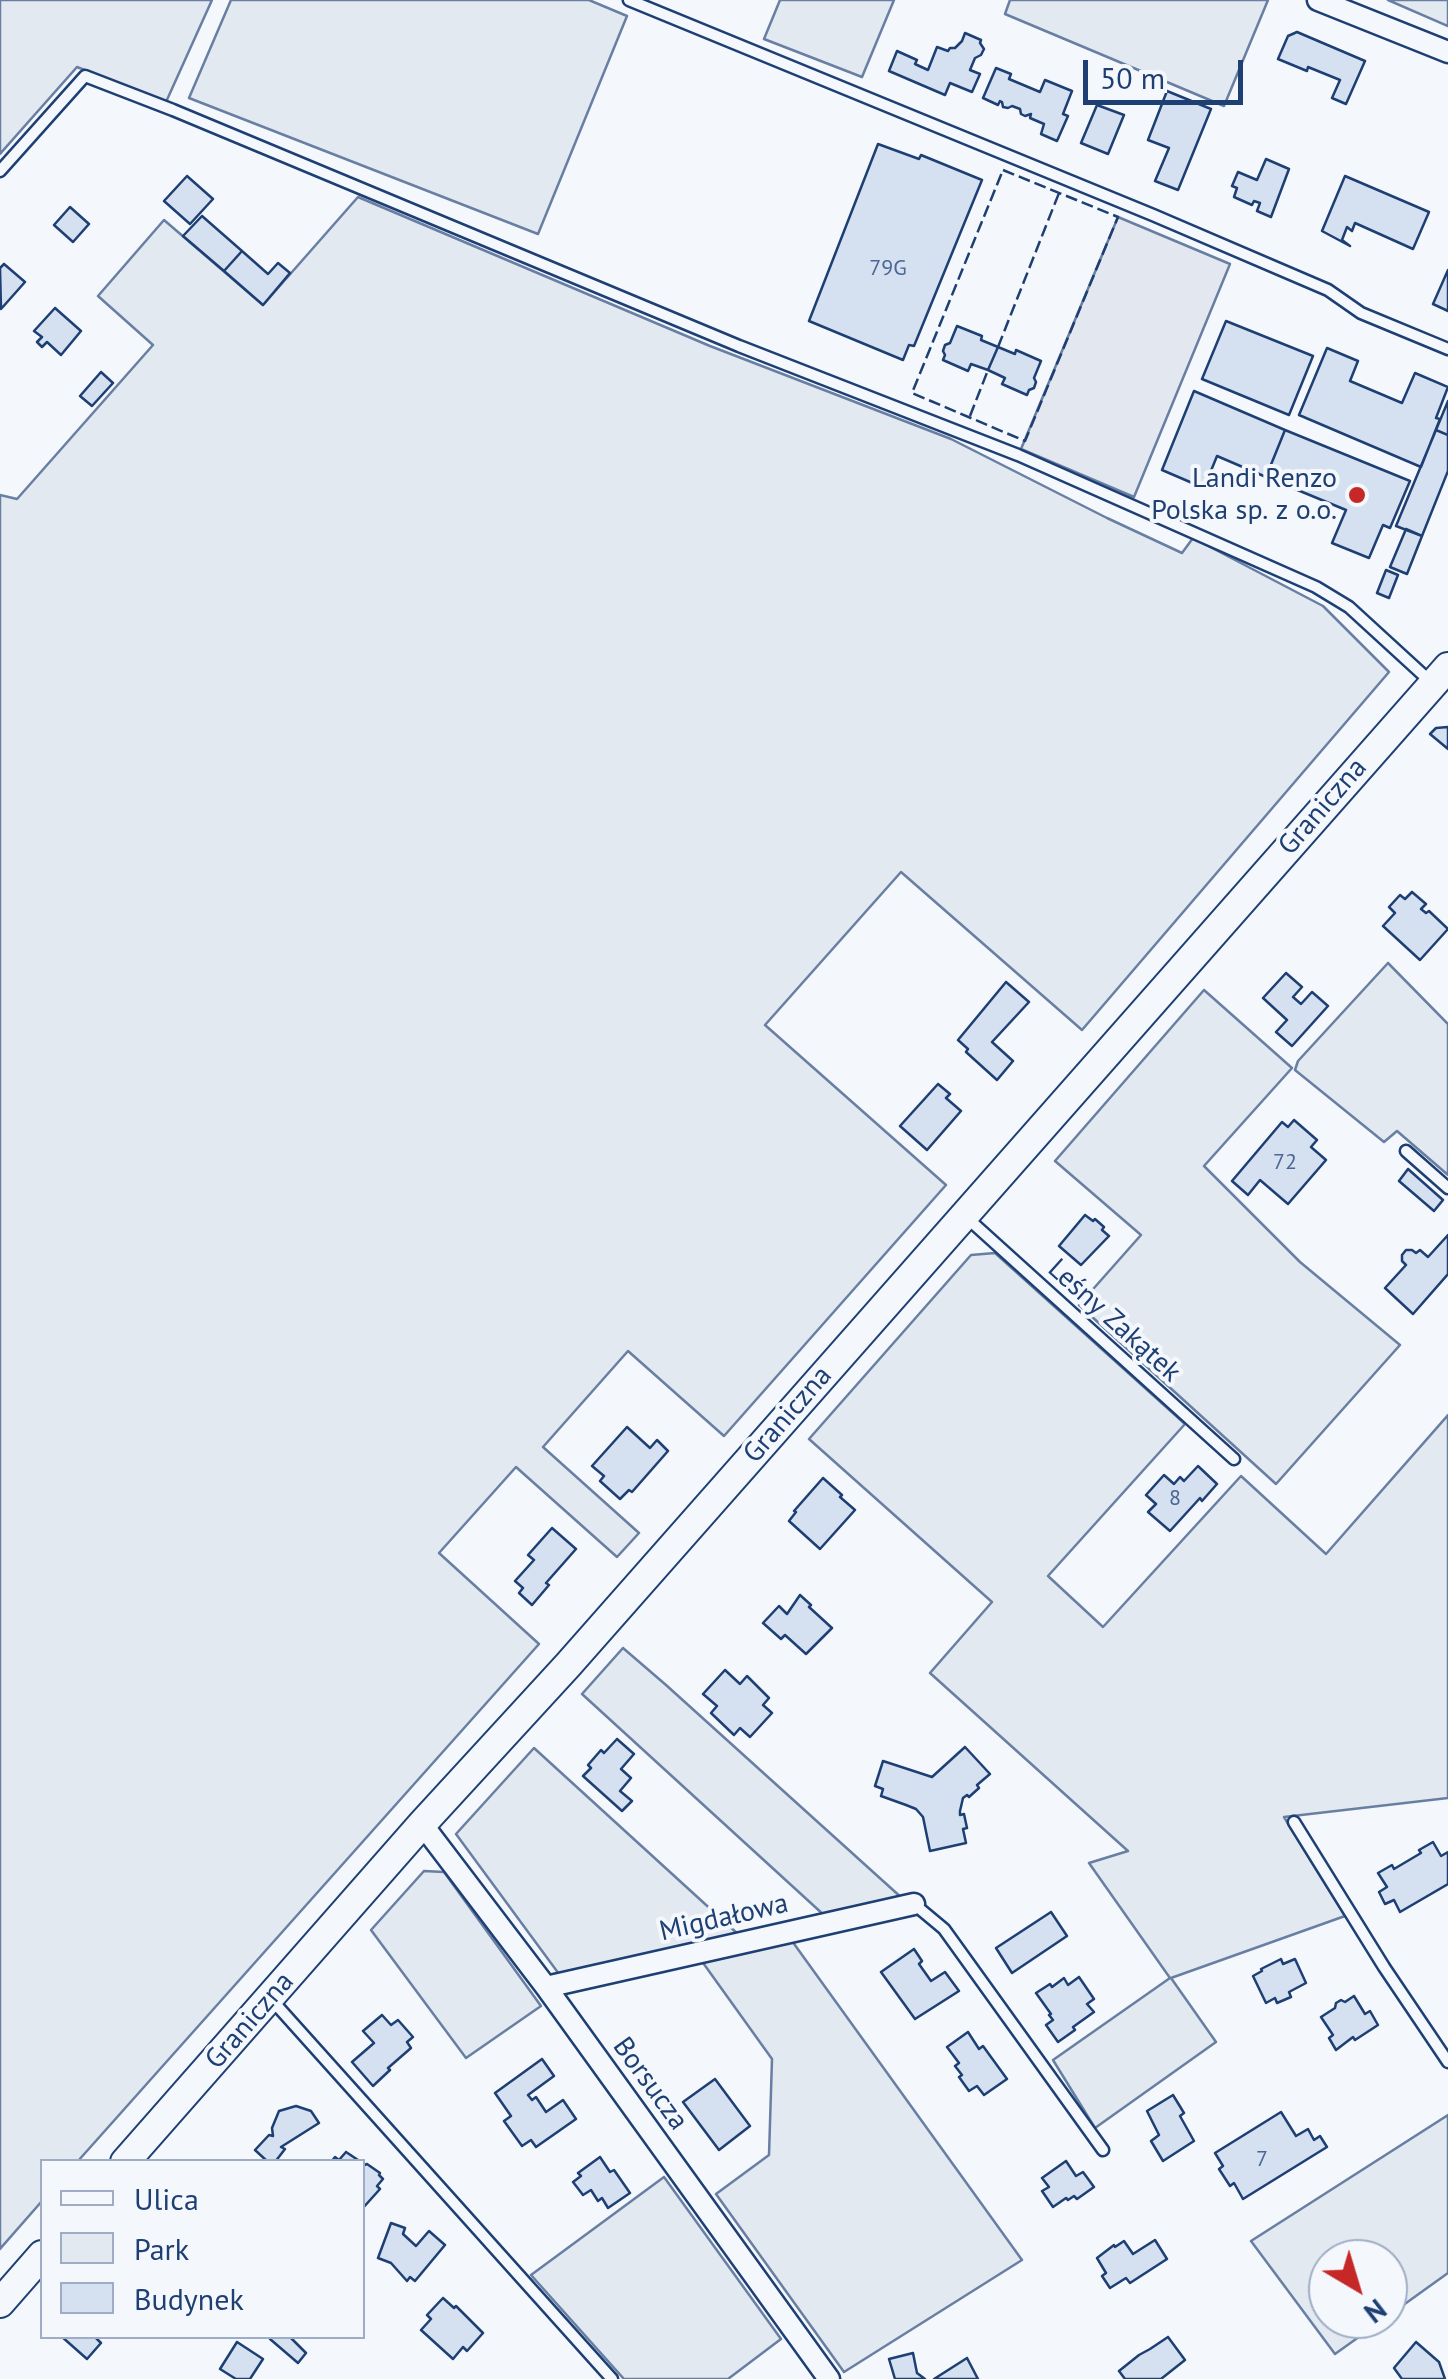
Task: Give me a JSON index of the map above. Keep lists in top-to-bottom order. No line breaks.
{"streets":{"street":["Graniczna","Migdałowa","Borsucza"],"lane":["Leśny Zakątek"]},"crossings":[["Graniczna","Leśny Zakątek"],["Graniczna","Borsucza"],["Migdałowa","Borsucza"]],"places":["Landi Renzo Polska sp. z o.o."],"house_numbers":["79G","72","8","7"],"legend":["Ulica","Park","Budynek"],"scale_bar":"50 m","north":"bottom right"}
